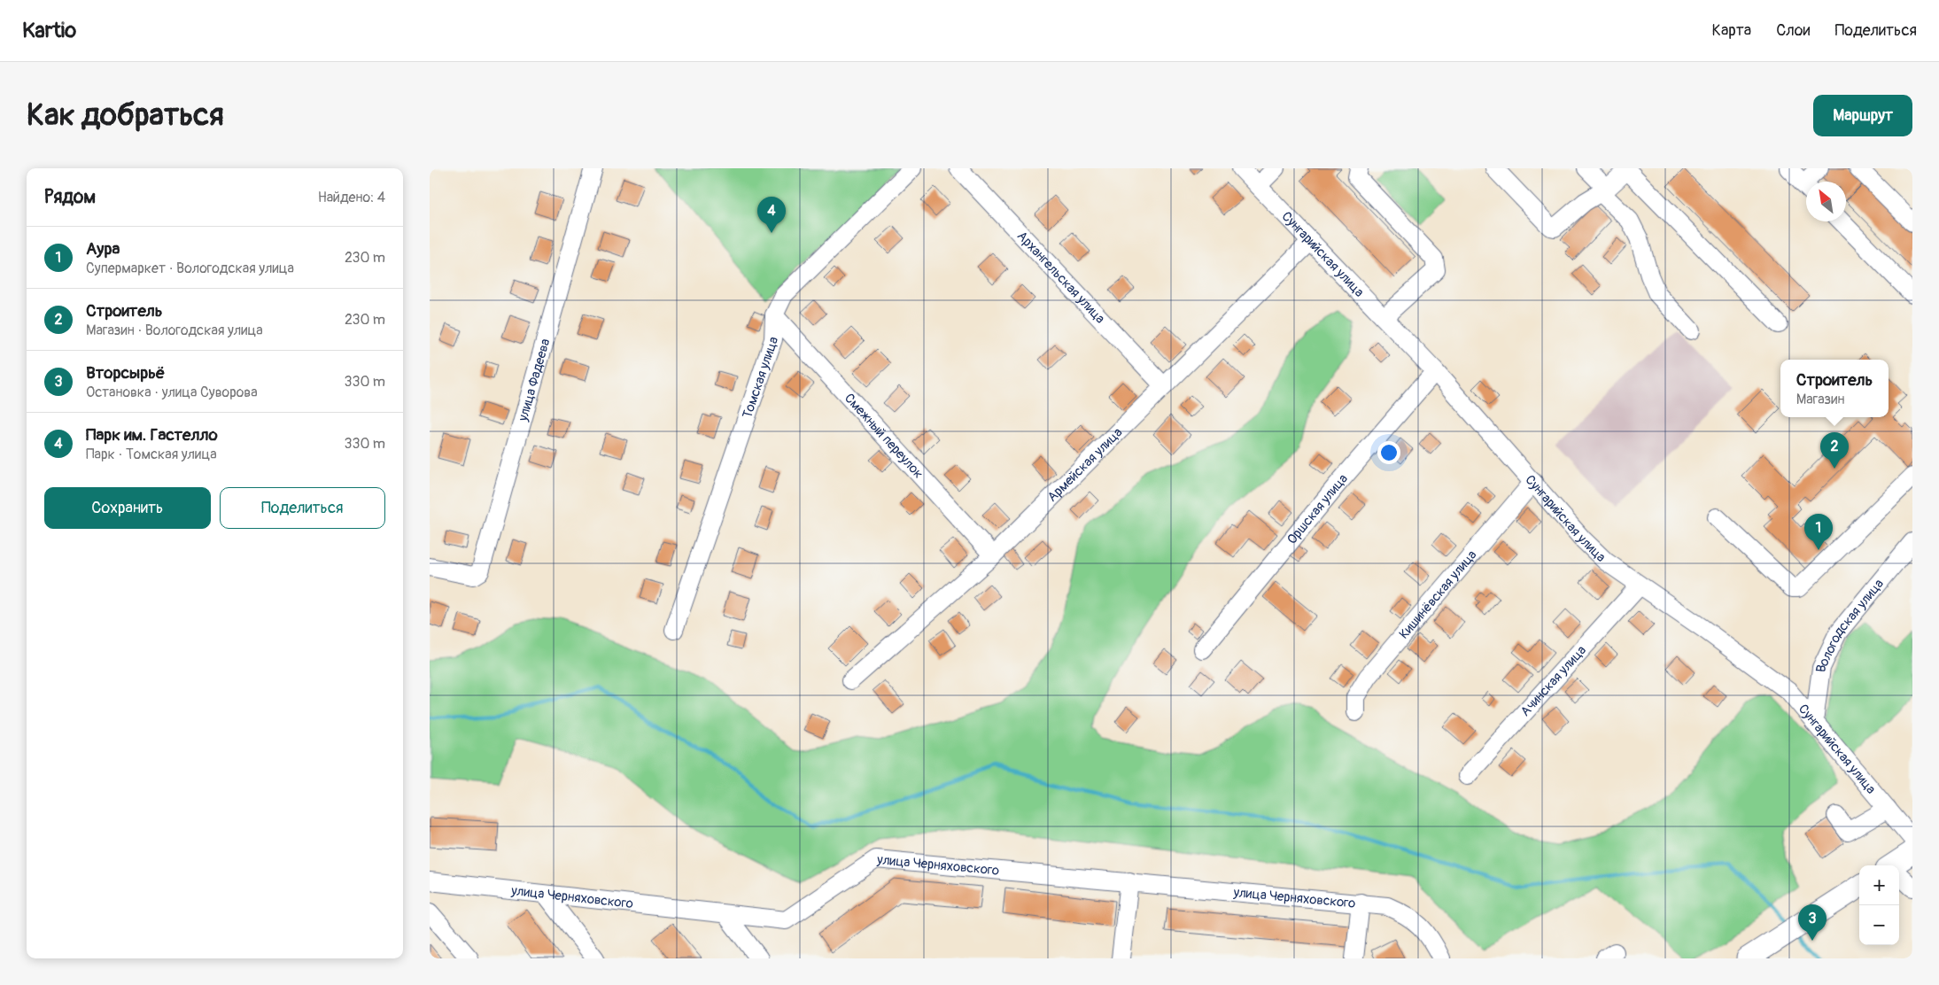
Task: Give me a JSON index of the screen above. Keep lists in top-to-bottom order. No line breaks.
{"streets":{"street":["Сунгарийская улица","Архангельская улица","Томская улица","улица Фадеева","Смежный переулок","Армейская улица","Оршская улица","Кишинёвская улица","Вологодская улица","Ачинская улица","улица Черняховского"]},"crossings":[["Сунгарийская улица","Армейская улица"],["Сунгарийская улица","Оршская улица"],["Сунгарийская улица","Кишинёвская улица"],["Сунгарийская улица","Вологодская улица"],["Сунгарийская улица","Ачинская улица"],["Архангельская улица","Армейская улица"],["Томская улица","Смежный переулок"],["Смежный переулок","Армейская улица"]],"north":"top left","page":{"header":"Kartio","nav":["Карта","Слои","Поделиться"],"buttons":["Маршрут",["Сохранить","Поделиться"]],"title":"Как добраться","heading":["Рядом","Найдено: 4"],"pins":["4","2","1","3"],"list":[{"mark":"1","name":"Аура","note":"Супермаркет · Вологодская улица","value":"230 m"},{"mark":"2","name":"Строитель","note":"Магазин · Вологодская улица","value":"230 m"},{"mark":"3","name":"Вторсырьё","note":"Остановка · улица Суворова","value":"330 m"},{"mark":"4","name":"Парк им. Гастелло","note":"Парк · Томская улица","value":"330 m"}],"popup":["Строитель","Магазин"],"map_buttons":["+","−"]}}
